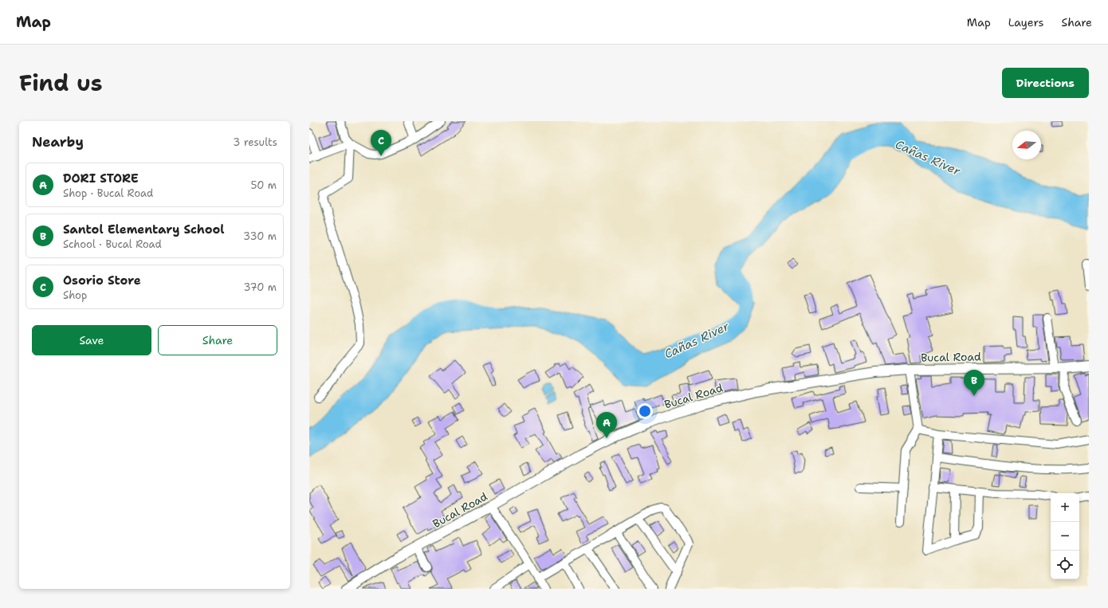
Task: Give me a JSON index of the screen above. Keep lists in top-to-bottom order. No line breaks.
{"streets":{"street":["Bucal Road"]},"water":["Cañas River"],"north":"left","page":{"header":"Map","nav":["Map","Layers","Share"],"title":"Find us","buttons":["Directions",["Save","Share"]],"heading":["Nearby","3 results"],"pins":["C","B","A"],"list":[{"mark":"A","name":"DORI STORE","note":"Shop · Bucal Road","value":"50 m"},{"mark":"B","name":"Santol Elementary School","note":"School · Bucal Road","value":"330 m"},{"mark":"C","name":"Osorio Store","note":"Shop","value":"370 m"}],"map_buttons":["+","−"]}}
